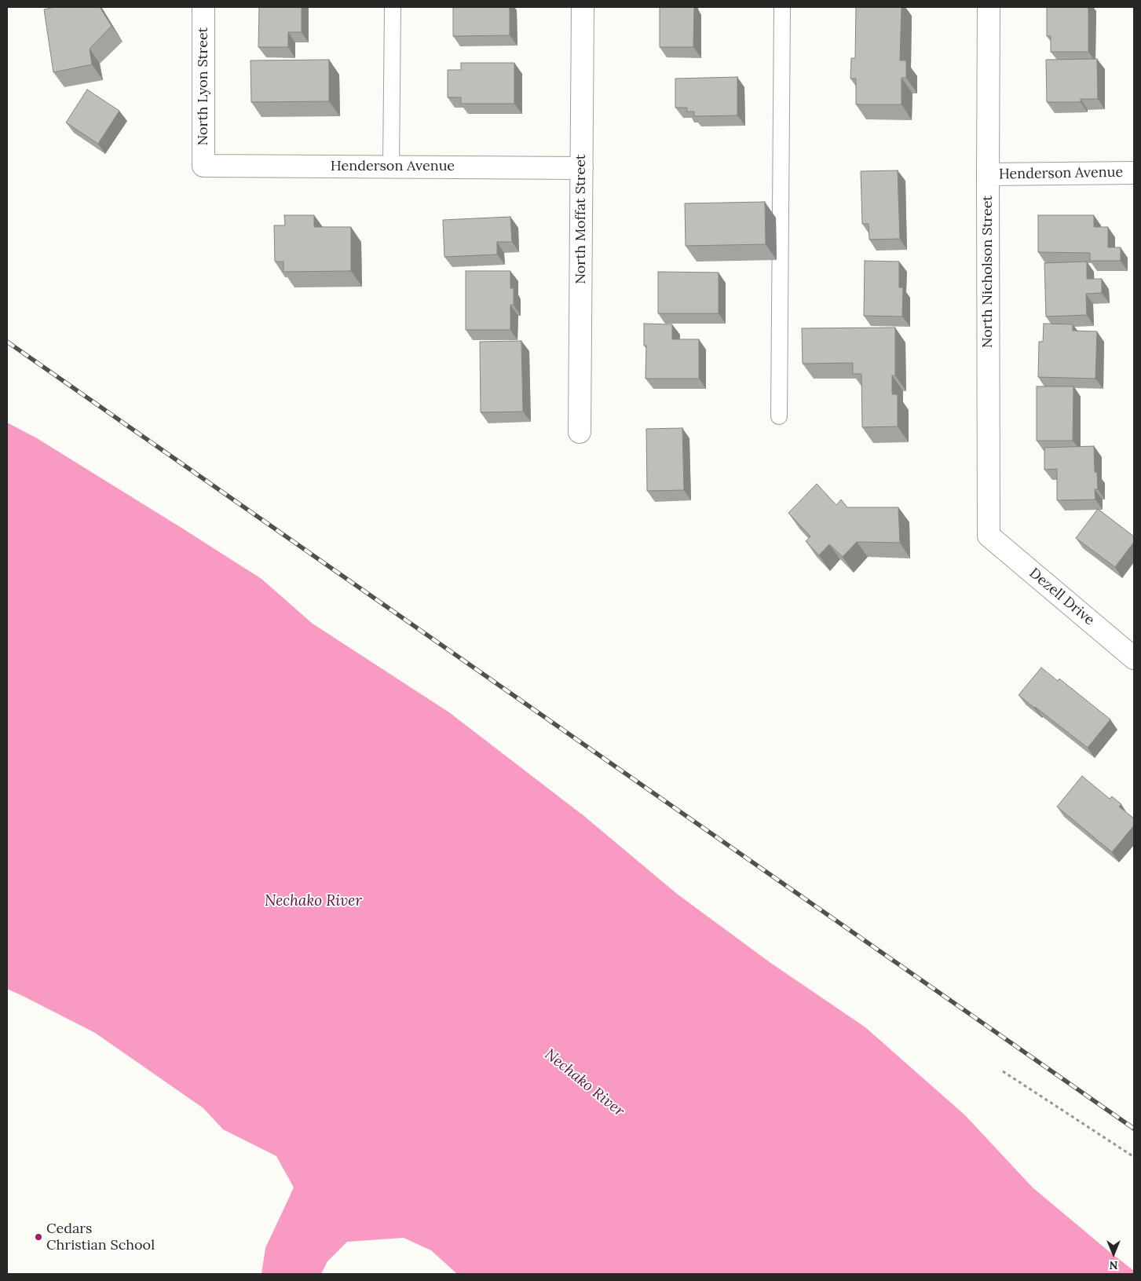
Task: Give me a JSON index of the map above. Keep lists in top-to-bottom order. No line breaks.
{"streets":{"street":["North Lyon Street","Henderson Avenue","North Moffat Street","North Nicholson Street","Dezell Drive"]},"crossings":[["North Lyon Street","Henderson Avenue"],["Henderson Avenue","North Moffat Street"],["Henderson Avenue","North Nicholson Street"],["North Nicholson Street","Dezell Drive"]],"water":["Nechako River"],"places":["Cedars Christian School"],"north":"bottom"}
